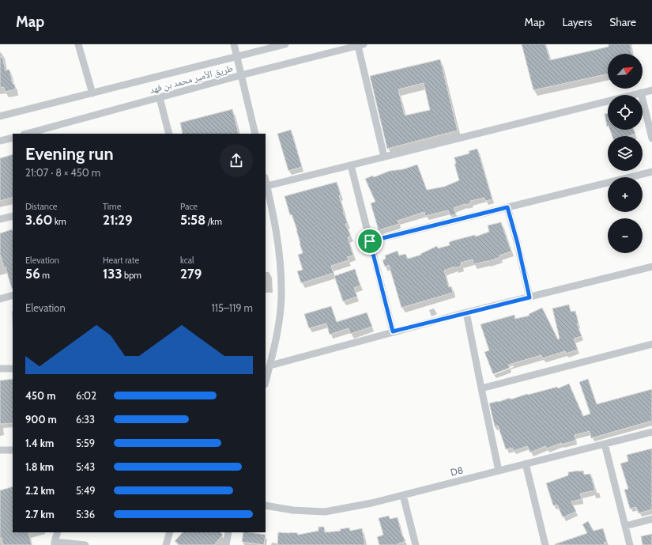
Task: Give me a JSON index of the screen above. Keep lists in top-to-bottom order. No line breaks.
{"streets":{"street":["طريق الأمير محمد بن فهد","D8"]},"north":"top right","page":{"header":"Map","nav":["Map","Layers","Share"],"map_buttons":["+","−"],"heading":["Evening run","21:07 · 8 × 450 m"],"stats":[["Distance","3.60 km"],["Time","21:29"],["Pace","5:58 /km"],["Elevation","56 m"],["Heart rate","133 bpm"],["kcal","279"]],"chart":["Elevation","115–119 m"],"list":[{"name":"450 m","note":"6:02"},{"name":"900 m","note":"6:33"},{"name":"1.4 km","note":"5:59"},{"name":"1.8 km","note":"5:43"},{"name":"2.2 km","note":"5:49"},{"name":"2.7 km","note":"5:36"}]}}
